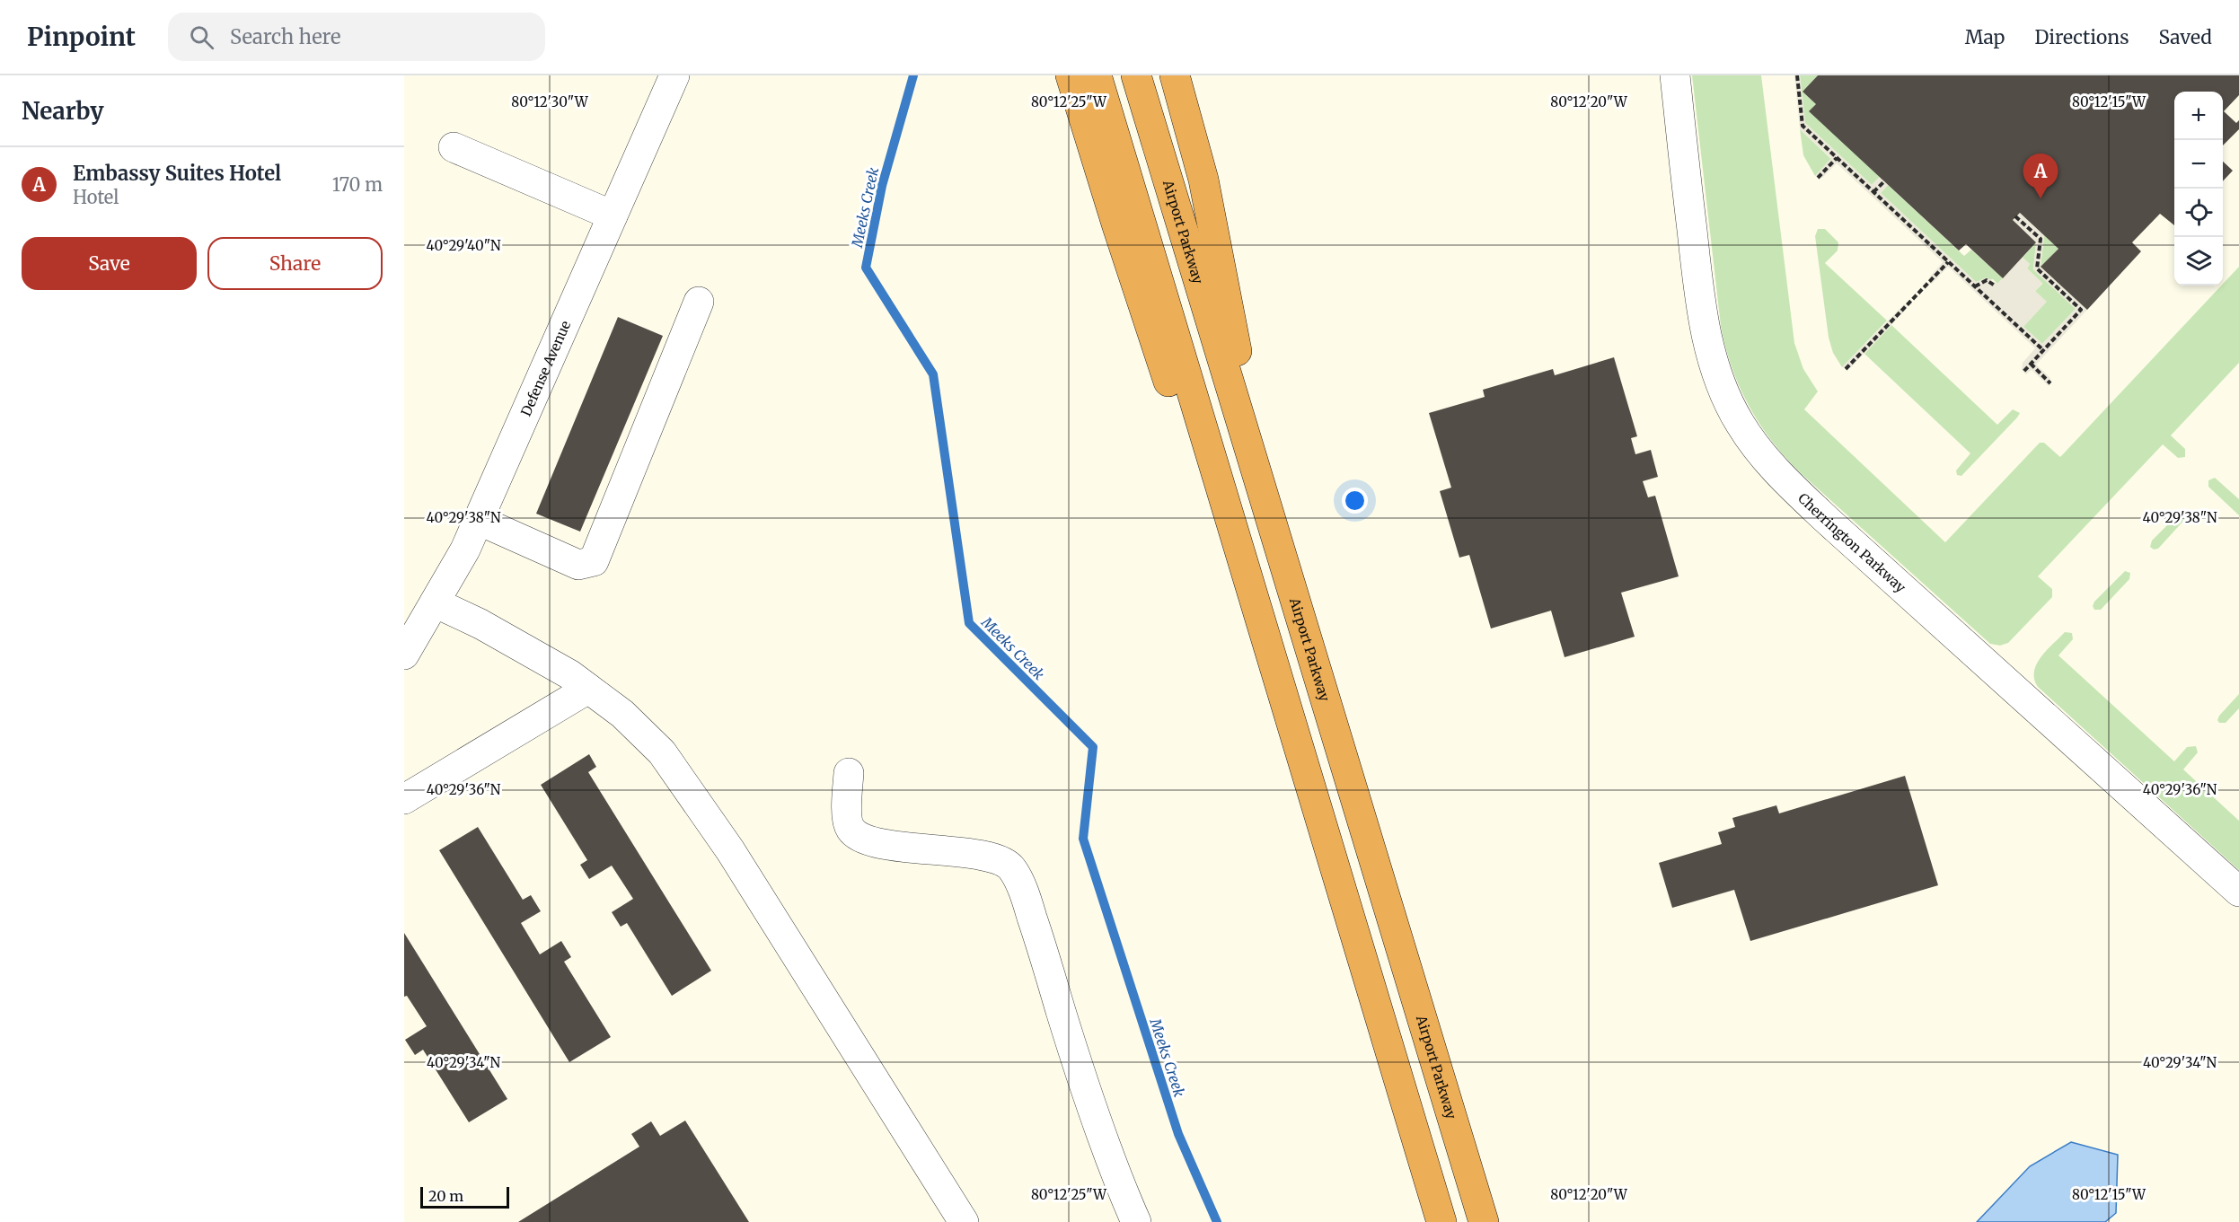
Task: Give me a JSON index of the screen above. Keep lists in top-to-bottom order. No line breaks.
{"streets":{"highway":["Airport Parkway"],"street":["Defense Avenue","Cherrington Parkway"]},"water":["Meeks Creek"],"scale_bar":"20 m","page":{"header":"Pinpoint","search":"Search here","nav":["Map","Directions","Saved"],"heading":"Nearby","map_buttons":["+","−"],"list":[{"mark":"A","name":"Embassy Suites Hotel","note":"Hotel","value":"170 m"}],"pins":"A","buttons":["Save","Share"],"scale":"20 m"},"coordinates":["80°12'30\"W","80°12'25\"W","80°12'20\"W","80°12'15\"W","40°29'40\"N","40°29'38\"N","40°29'36\"N","40°29'34\"N"]}
